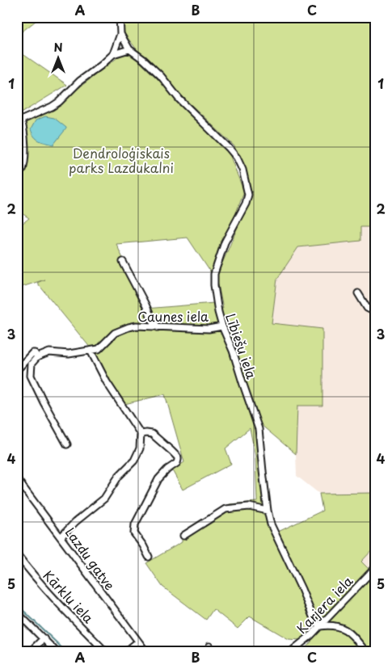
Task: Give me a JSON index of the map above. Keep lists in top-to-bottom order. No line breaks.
{"streets":{"street":["Caunes iela","Lībiešu iela","Lazdu gatve","Kārklu iela","Karjera iela"]},"crossings":[["Caunes iela","Lībiešu iela"],["Lībiešu iela","Karjera iela"]],"parks":["Dendroloģiskais parks Lazdukalni"],"north":"top","grid":{"columns":["A","B","C"],"rows":["1","2","3","4","5"]}}
